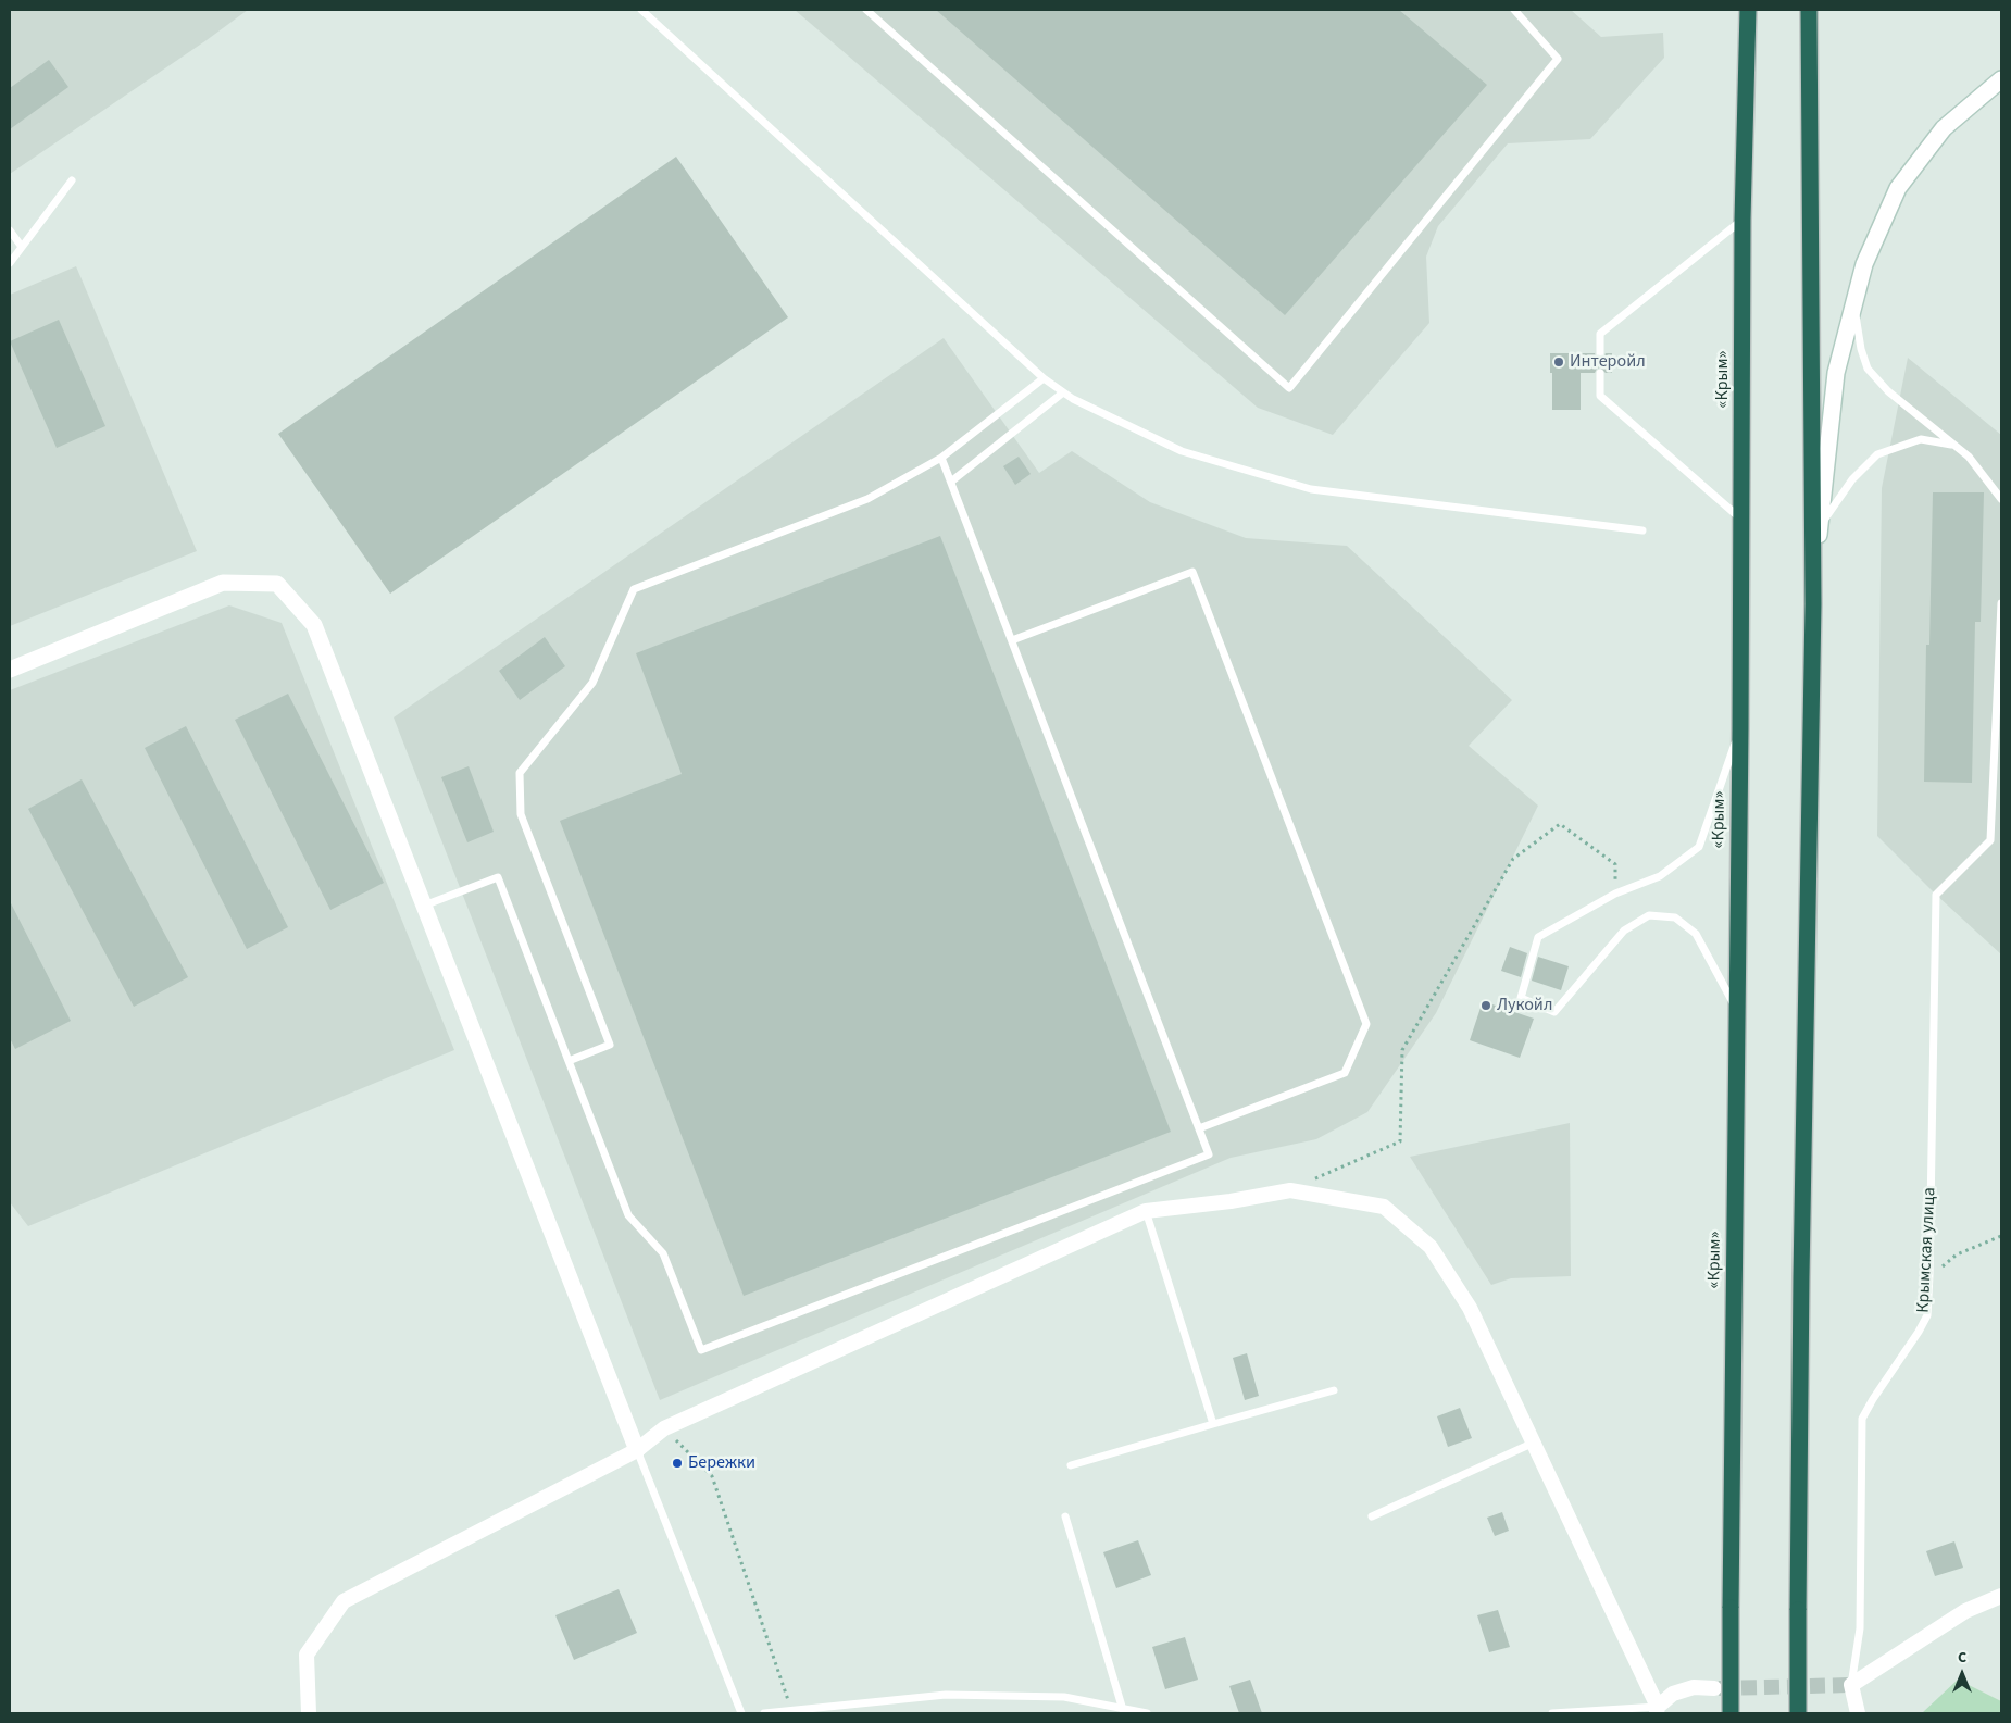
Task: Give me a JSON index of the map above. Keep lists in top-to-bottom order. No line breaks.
{"streets":{"highway":["«Крым»"],"lane":["Крымская улица"]},"places":["Интеройл","Лукойл","Бережки"],"north":"top"}
